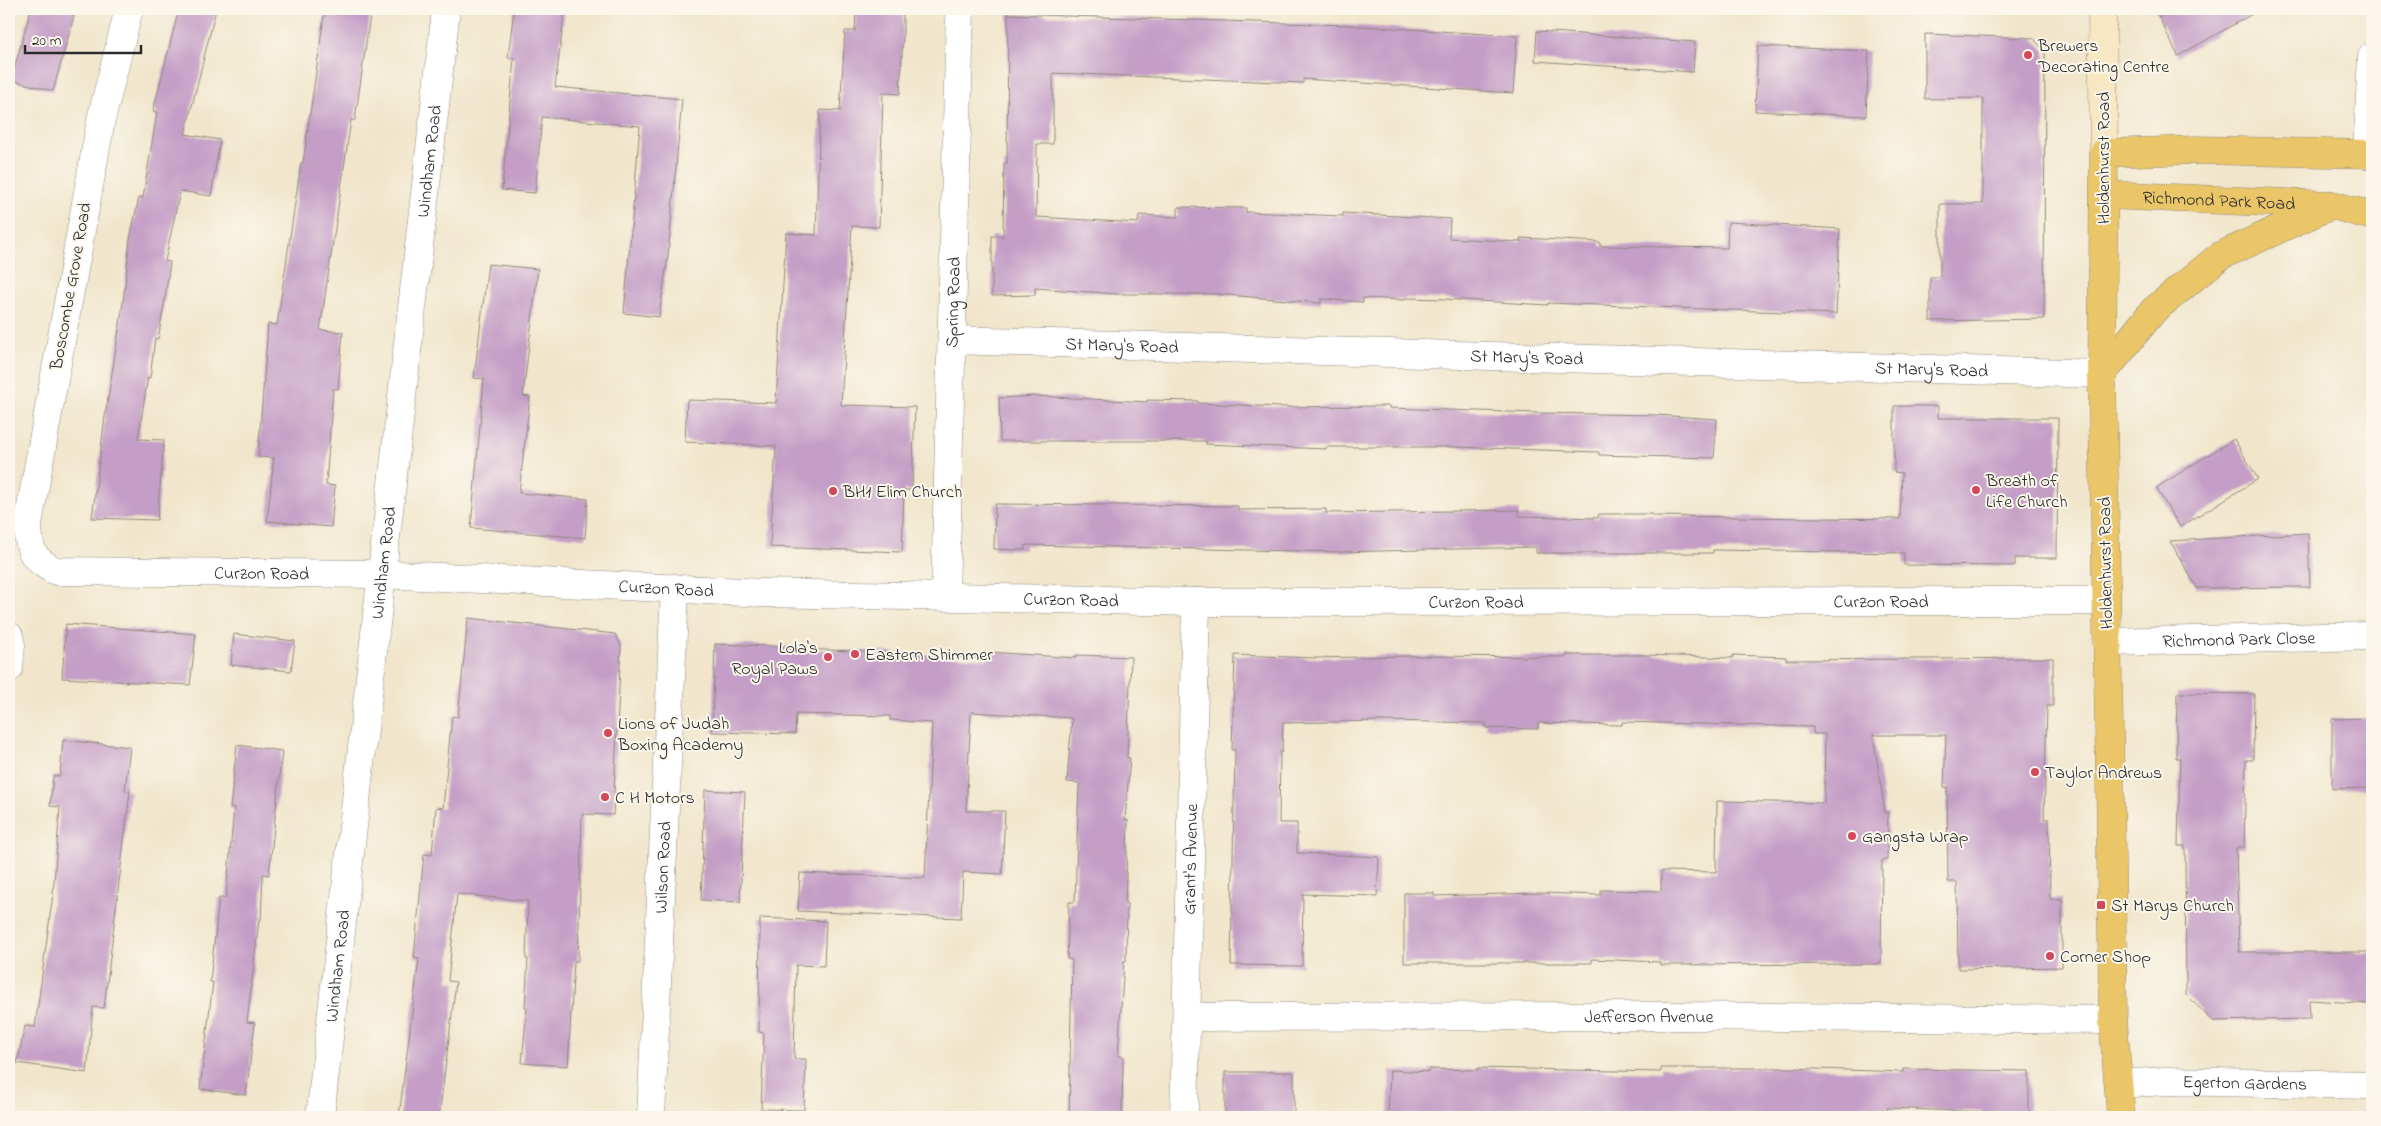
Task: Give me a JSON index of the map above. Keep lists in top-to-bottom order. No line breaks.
{"streets":{"main road":["Holdenhurst Road","Richmond Park Road"],"street":["Windham Road","Boscombe Grove Road","Spring Road","St Mary's Road","Curzon Road","Richmond Park Close","Grant's Avenue","Wilson Road","Jefferson Avenue","Egerton Gardens"]},"crossings":[["Holdenhurst Road","Richmond Park Road"],["Holdenhurst Road","St Mary's Road"],["Holdenhurst Road","Curzon Road"],["Holdenhurst Road","Richmond Park Close"],["Holdenhurst Road","Jefferson Avenue"],["Holdenhurst Road","Egerton Gardens"],["Windham Road","Curzon Road"],["Boscombe Grove Road","Curzon Road"],["Spring Road","St Mary's Road"],["Spring Road","Curzon Road"],["Curzon Road","Grant's Avenue"],["Curzon Road","Wilson Road"],["Grant's Avenue","Jefferson Avenue"]],"places":{"other":["Brewers Decorating Centre","Breath of Life Church","BH1 Elim Church","Eastern Shimmer","Lola's Royal Paws","Lions of Judah Boxing Academy","Taylor Andrews","C H Motors","Gangsta Wrap","Corner Shop"],"transit":["St Marys Church"]},"scale_bar":"20 m"}
